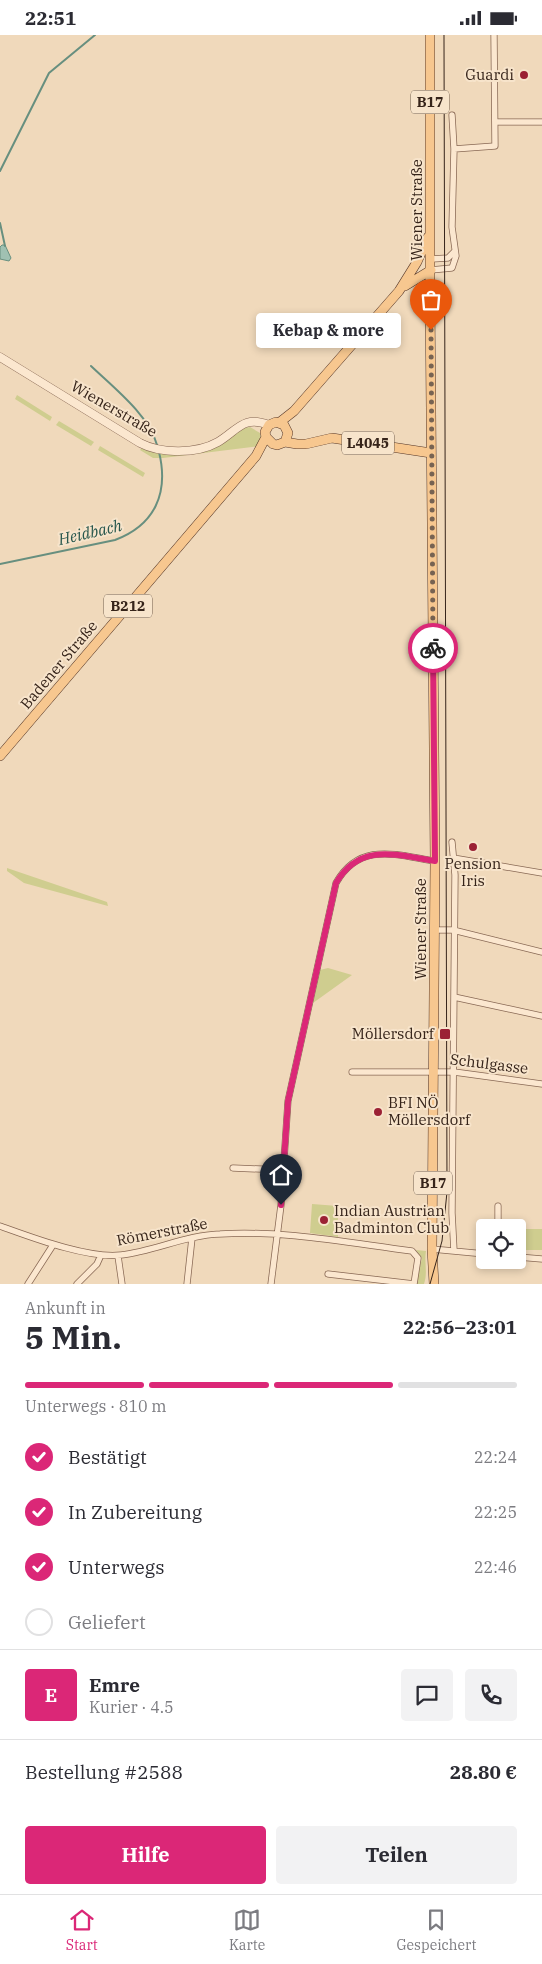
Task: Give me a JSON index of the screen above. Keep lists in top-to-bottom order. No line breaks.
{"streets":{"main road":["B17","Wiener Straße","L4045","B212","Badener Straße"],"street":["Wienerstraße","Schulgasse","Römerstraße"]},"crossings":[["Wiener Straße","L4045"],["Wiener Straße","Schulgasse"],["Wienerstraße","Badener Straße"],["L4045","B212"],["B212","Badener Straße"]],"water":["Heidbach"],"places":{"other":["Guardi","Kebap & more","Pension Iris","BFI NÖ Möllersdorf","Indian Austrian Badminton Club"],"transit":["Möllersdorf"]},"page":{"status":"22:51","bubble":"Kebap & more","heading":["5 Min.","Ankunft in","22:56–23:01"],"panel":["Emre","Kurier · 4.5","Bestellung #2588","28.80 €"],"bar":"Unterwegs · 810 m","list":[["Bestätigt","22:24"],["In Zubereitung","22:25"],["Unterwegs","22:46"],"Geliefert"],"round":"E","buttons":["Hilfe","Teilen"],"tabs":["Start","Karte","Gespeichert"]}}
